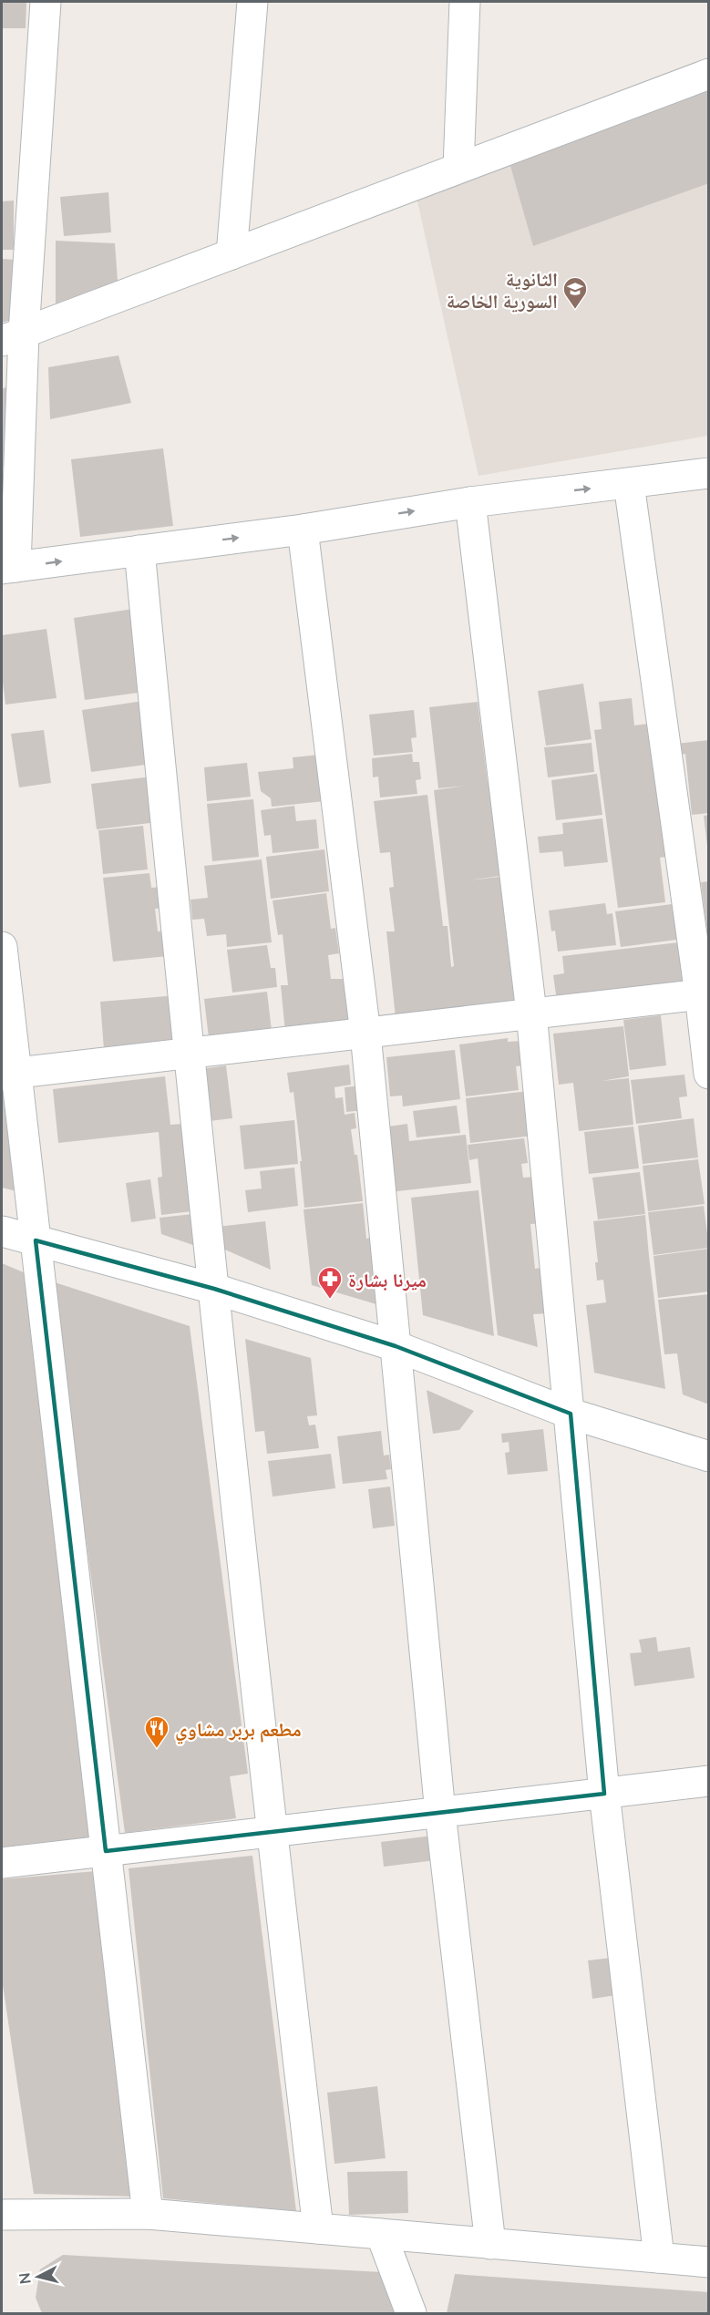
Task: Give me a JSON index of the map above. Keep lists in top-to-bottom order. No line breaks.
{"places":{"school or university":["الثانوية السورية الخاصة"],"pharmacy":["ميرنا بشارة"],"restaurant":["مطعم بربر مشاوي"]},"north":"left"}
